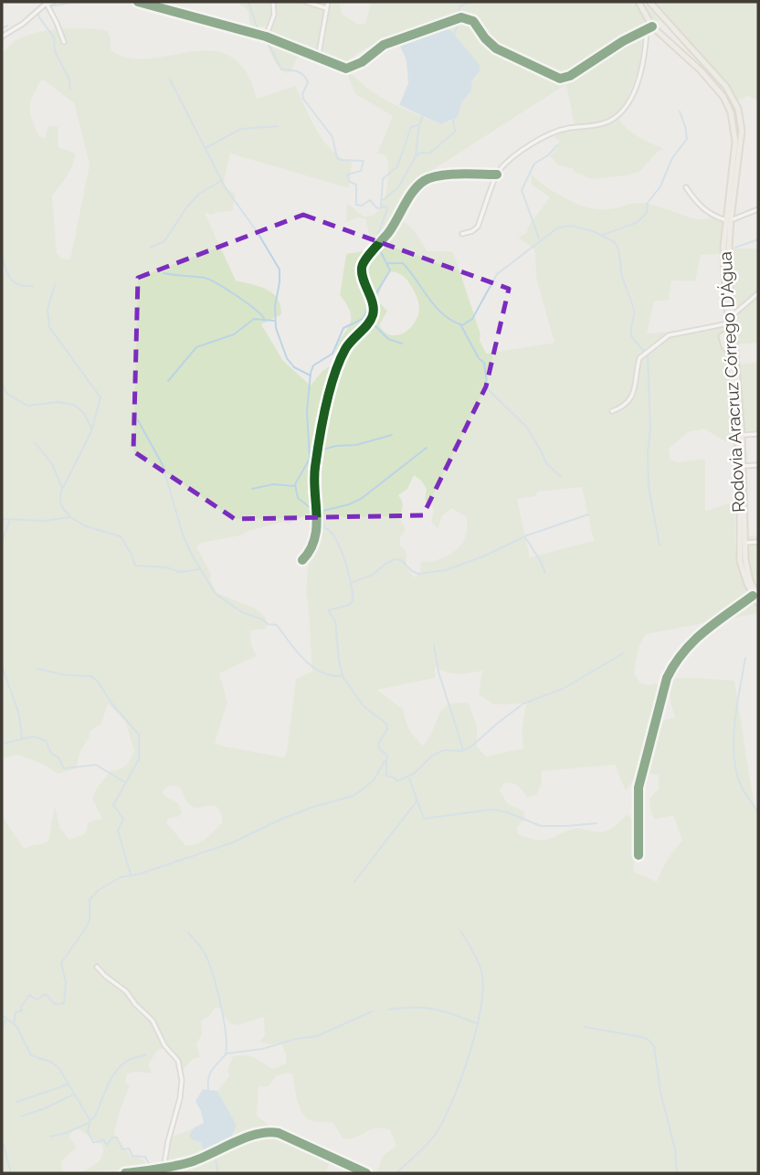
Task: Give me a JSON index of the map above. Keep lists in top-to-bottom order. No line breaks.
{"streets":{"main road":["Rodovia Aracruz Córrego D'Água"]}}
